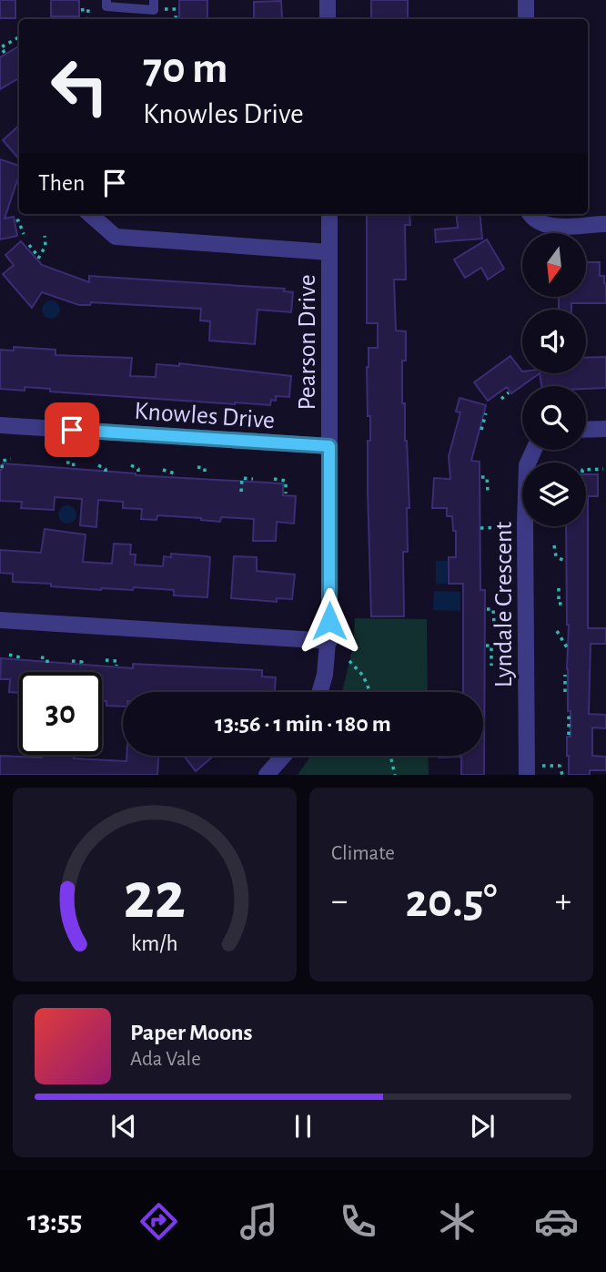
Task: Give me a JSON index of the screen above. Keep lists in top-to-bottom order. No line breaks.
{"streets":{"street":["Pearson Drive","Knowles Drive","Lyndale Crescent"]},"crossings":[["Pearson Drive","Knowles Drive"]],"north":"bottom","page":{"turn":["70 m","Knowles Drive"],"then":"Then","limit":"30","trip":"13:56 · 1 min · 180 m","tile":"Climate","heat":["−","20.5°","+"],"song":["Paper Moons","Ada Vale"],"tabs":"13:55","gauge":["22","km/h"]}}
